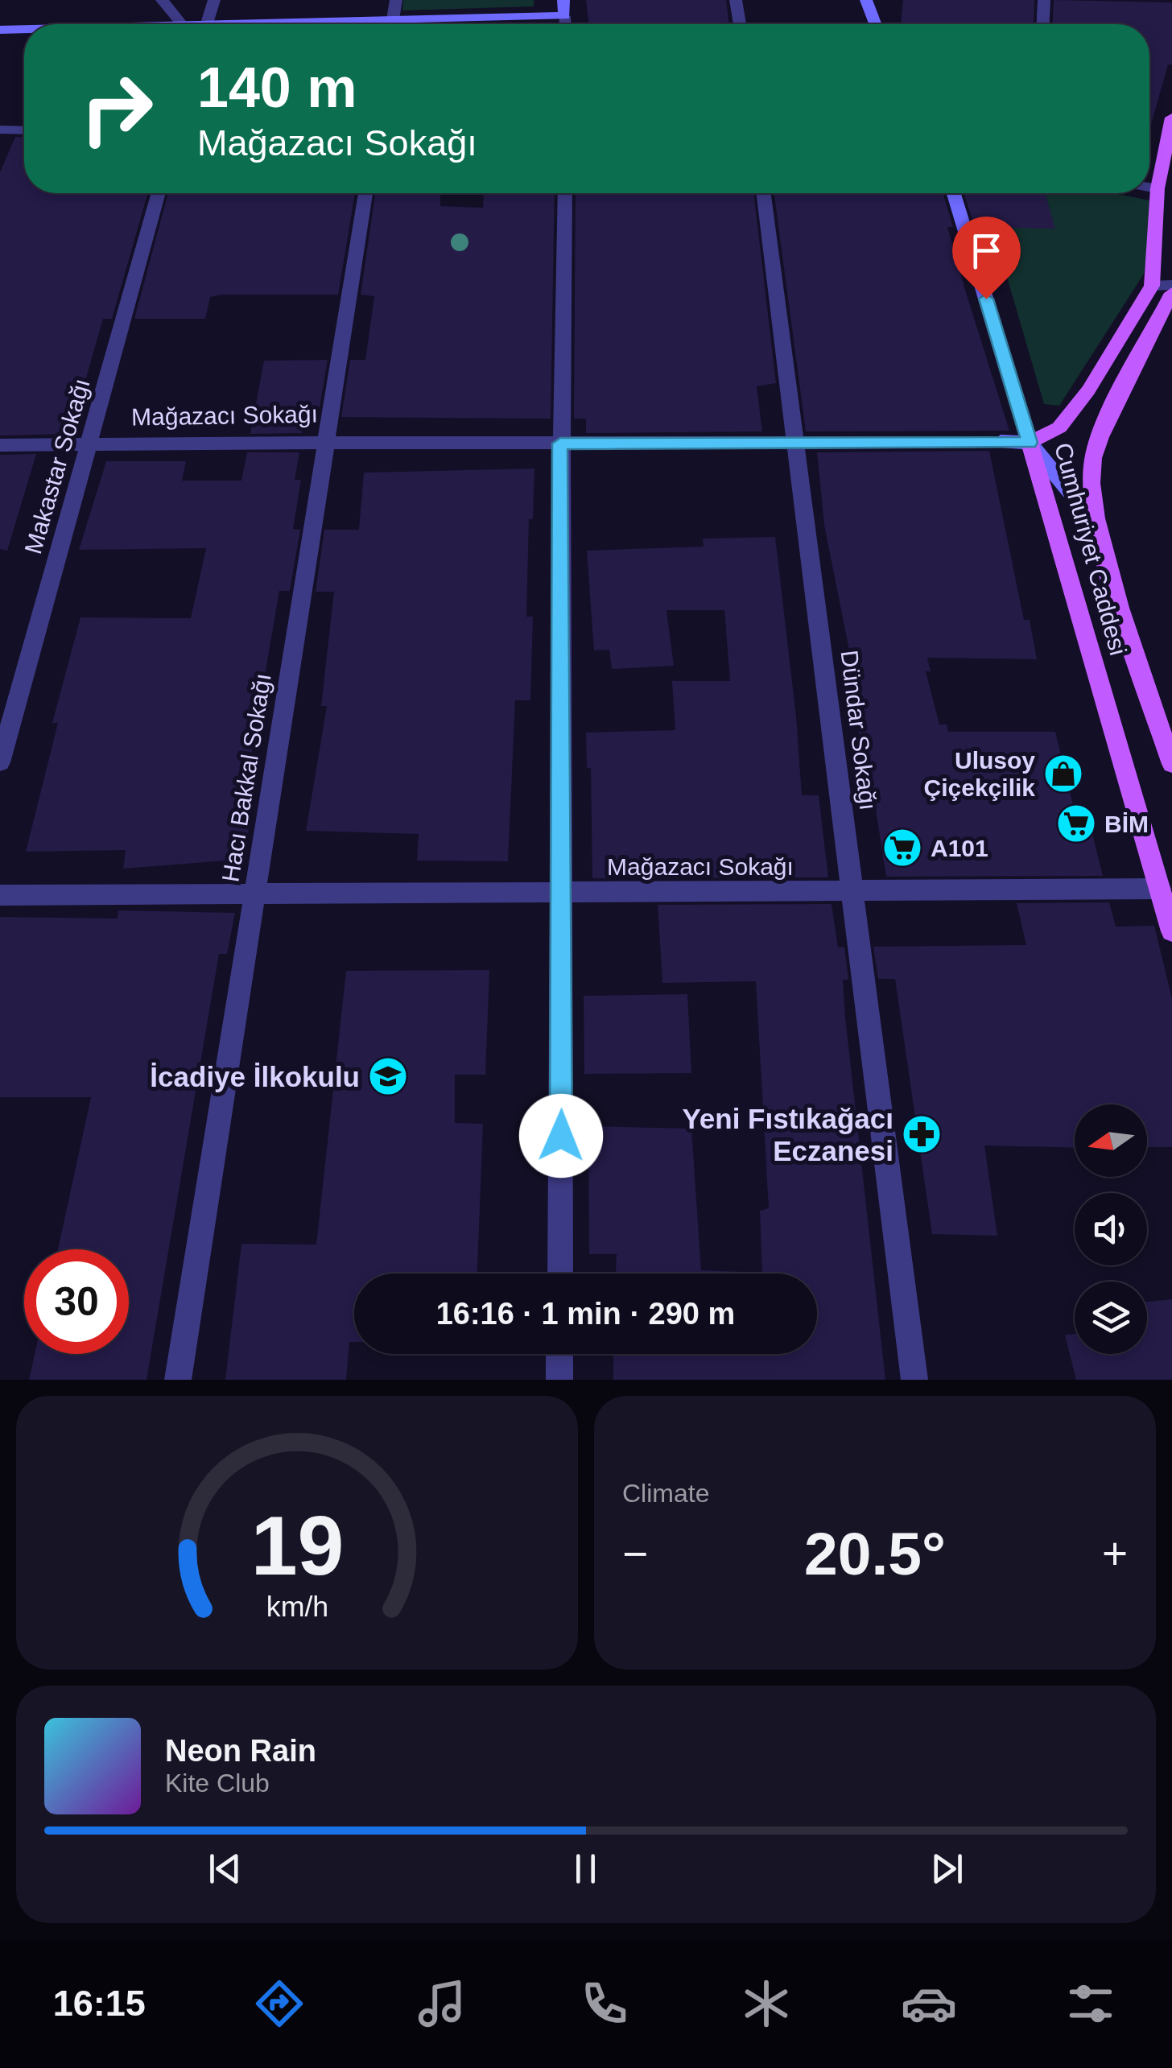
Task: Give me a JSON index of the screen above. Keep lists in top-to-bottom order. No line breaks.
{"streets":{"main road":["Cumhuriyet Caddesi"],"street":["Mağazacı Sokağı","Makastar Sokağı","Dündar Sokağı","Hacı Bakkal Sokağı"]},"crossings":[["Mağazacı Sokağı","Makastar Sokağı"],["Mağazacı Sokağı","Cumhuriyet Caddesi"],["Mağazacı Sokağı","Dündar Sokağı"],["Mağazacı Sokağı","Hacı Bakkal Sokağı"]],"places":{"shop":["Ulusoy Çiçekçilik"],"supermarket":["BİM","A101"],"school or university":["İcadiye İlkokulu"],"pharmacy":["Yeni Fıstıkağacı Eczanesi"]},"north":"left","page":{"turn":["140 m","Mağazacı Sokağı"],"limit":"30","trip":"16:16 · 1 min · 290 m","tile":"Climate","heat":["−","20.5°","+"],"song":["Neon Rain","Kite Club"],"tabs":"16:15","gauge":["19","km/h"]}}
